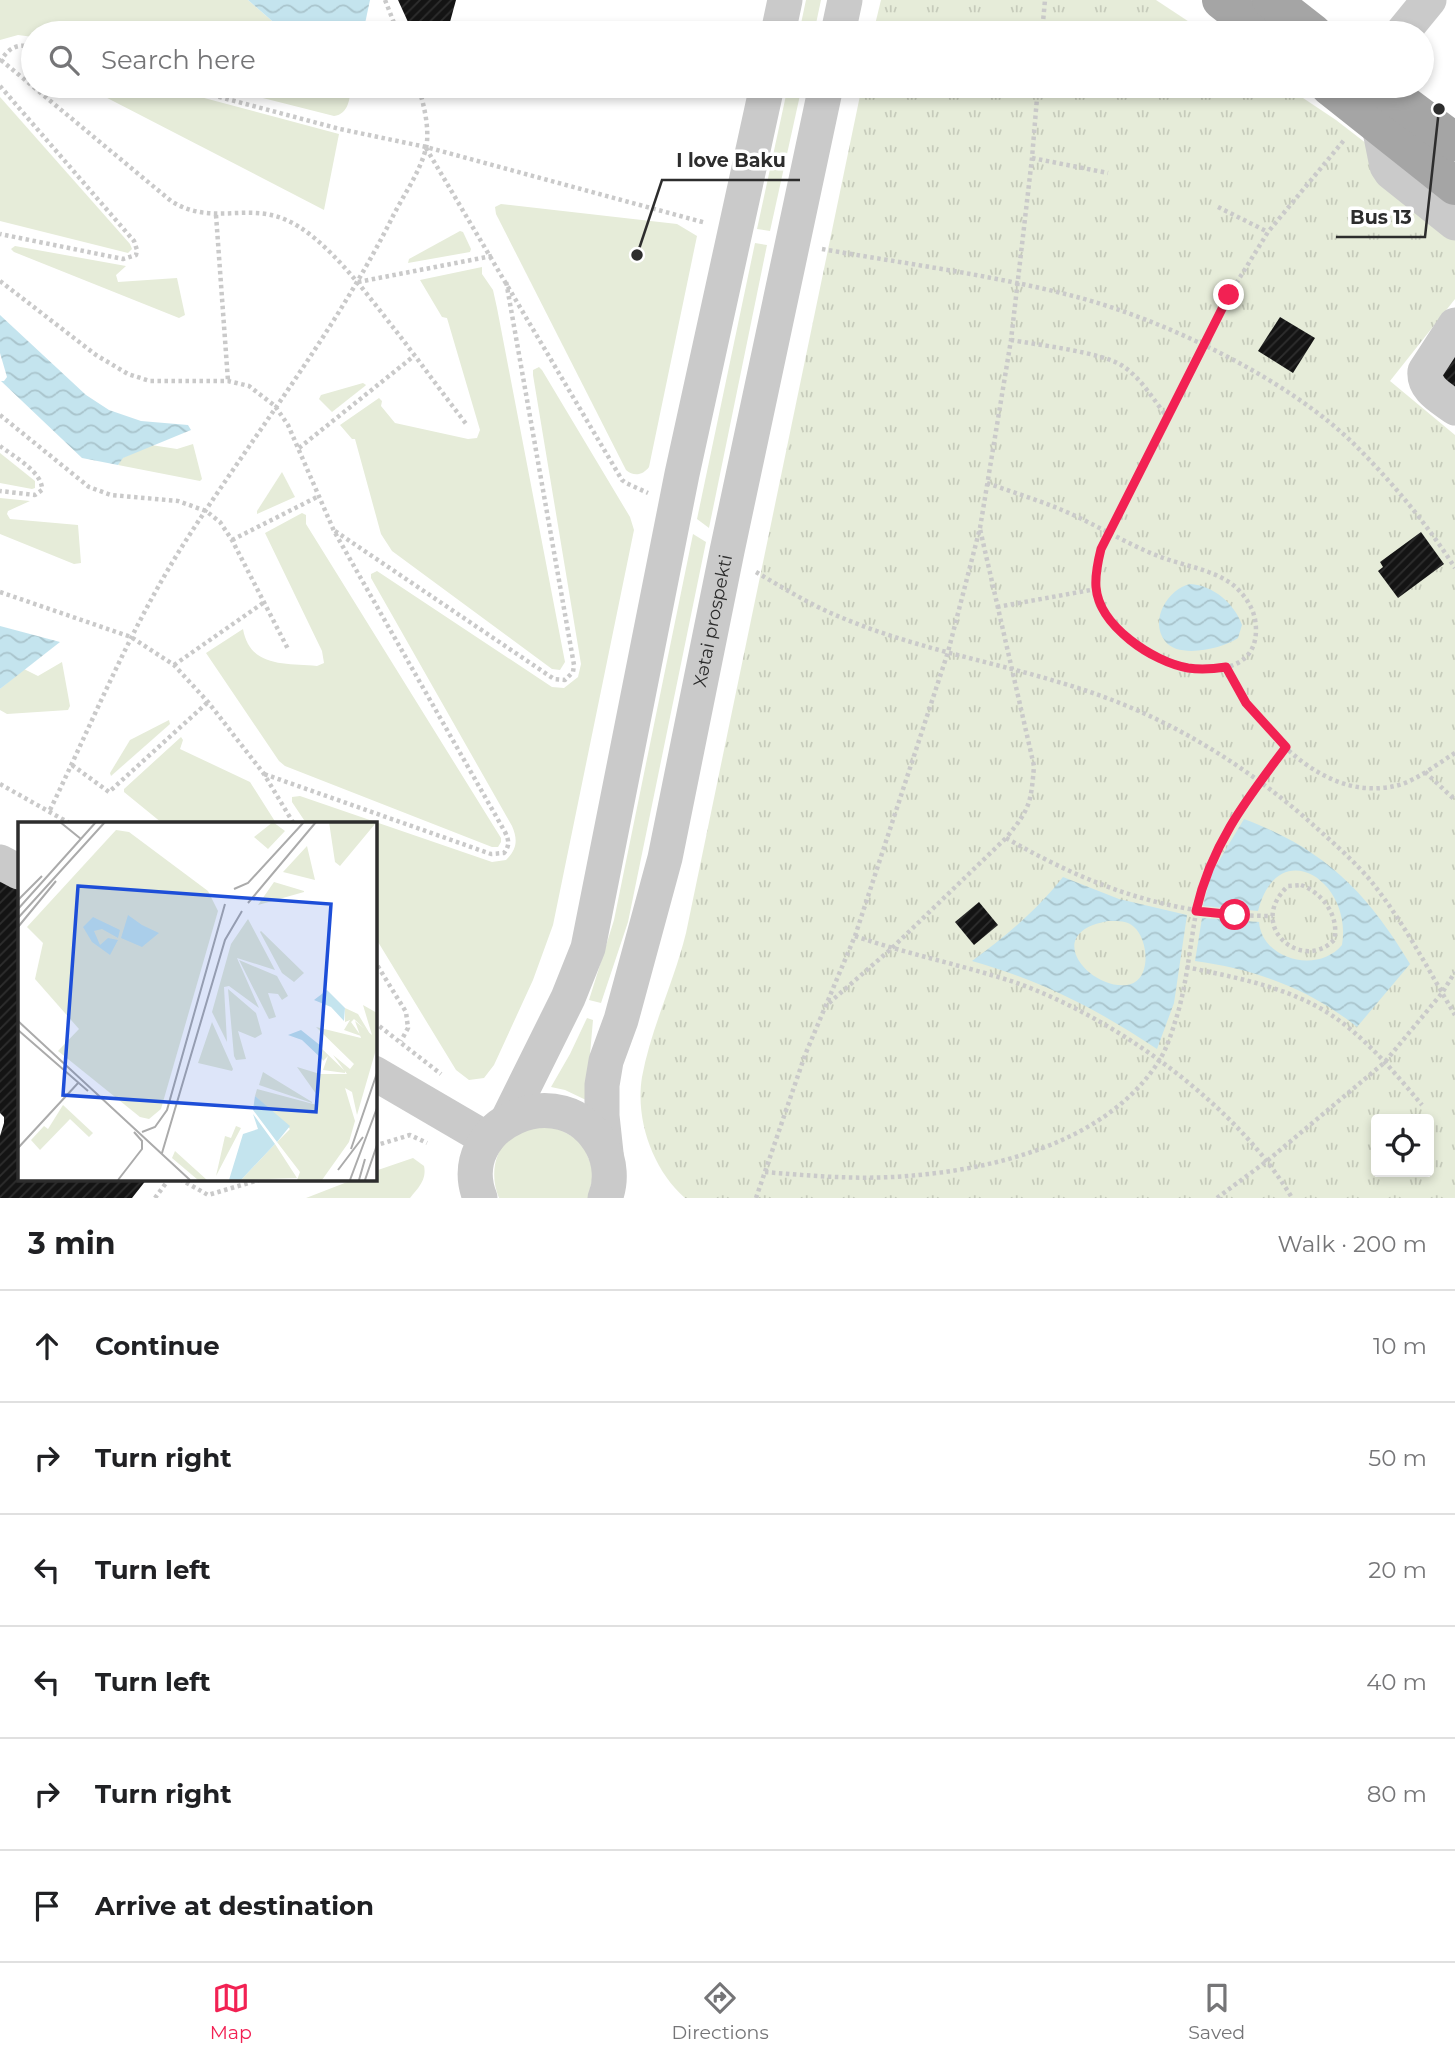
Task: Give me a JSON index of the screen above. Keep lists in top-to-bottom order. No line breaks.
{"streets":{"street":["Xətai prospekti"]},"places":["Bus 13","I love Baku"],"page":{"search":"Search here","heading":["3 min","Walk · 200 m"],"list":[["Continue","10 m"],["Turn right","50 m"],["Turn left","20 m"],["Turn left","40 m"],["Turn right","80 m"],"Arrive at destination"],"nav":["Map","Directions","Saved"]}}
